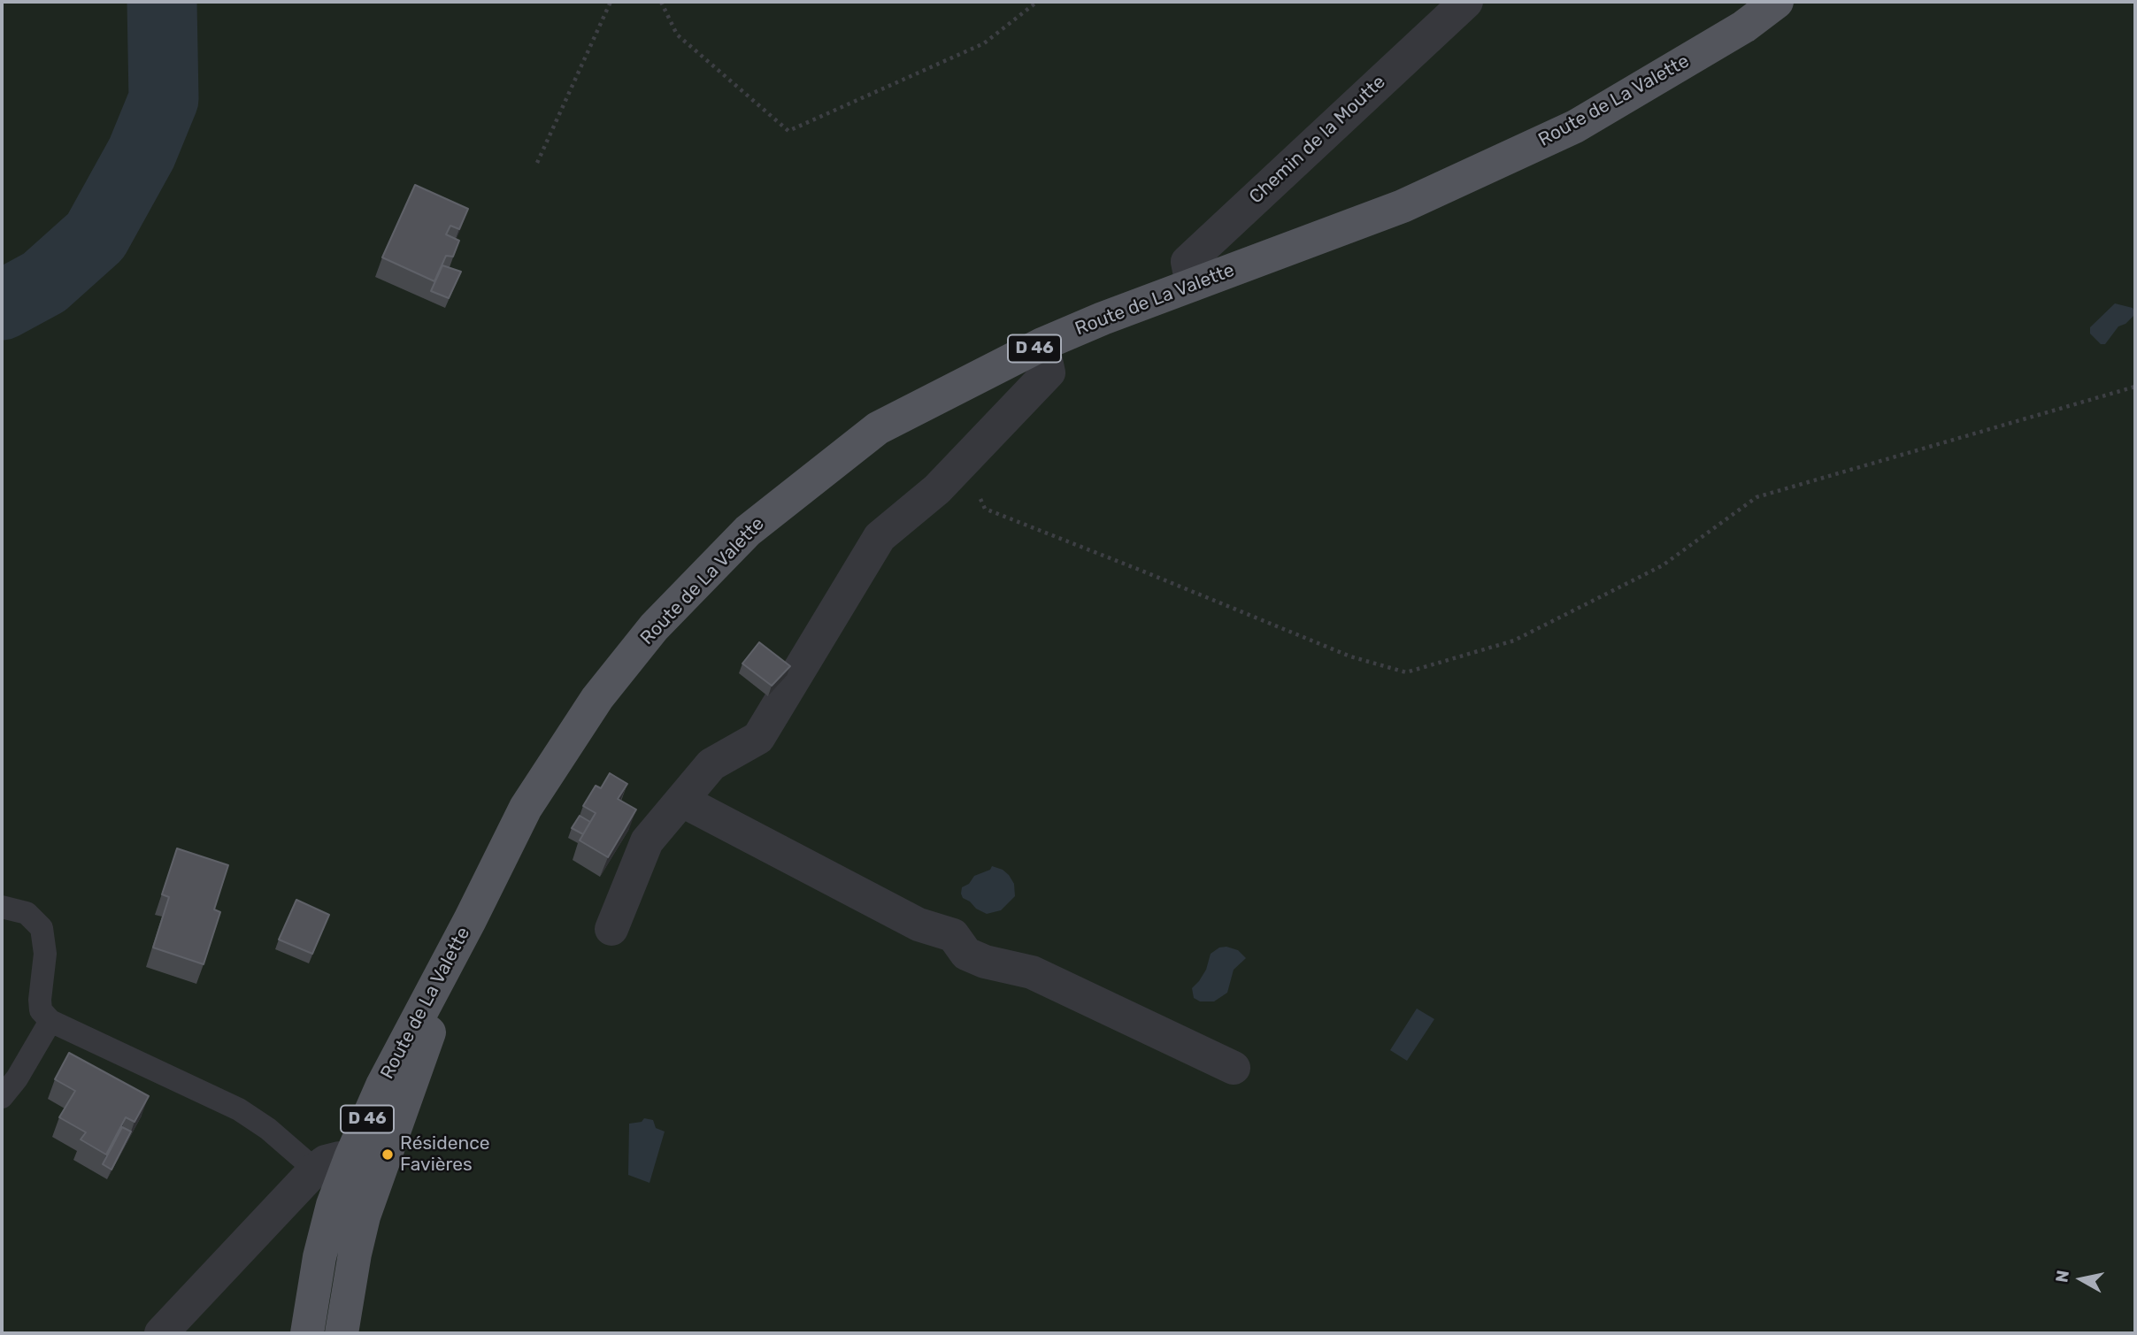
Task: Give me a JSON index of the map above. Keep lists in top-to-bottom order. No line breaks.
{"streets":{"main road":["Route de La Valette","D 46"],"street":["Chemin de la Moutte"]},"crossings":[["Route de La Valette","Chemin de la Moutte"]],"places":["Résidence Favières"],"north":"left"}
